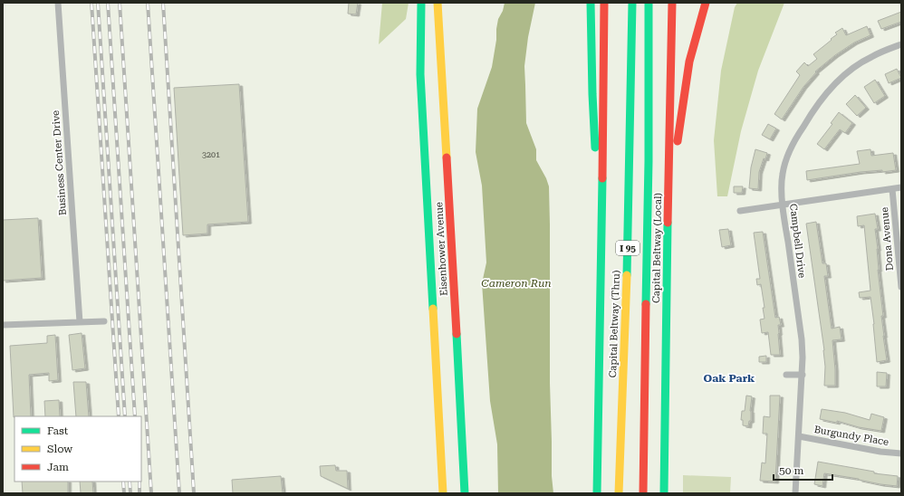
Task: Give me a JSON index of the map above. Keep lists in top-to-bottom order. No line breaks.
{"streets":{"main road":["I 95","Capital Beltway (Local)","Eisenhower Avenue","Capital Beltway (Thru)"],"street":["Business Center Drive","Dona Avenue","Campbell Drive","Burgundy Place"]},"crossings":[["Campbell Drive","Burgundy Place"]],"districts":["Oak Park"],"water":["Cameron Run"],"house_numbers":["3201"],"legend":["Fast","Slow","Jam"],"scale_bar":"50 m"}
